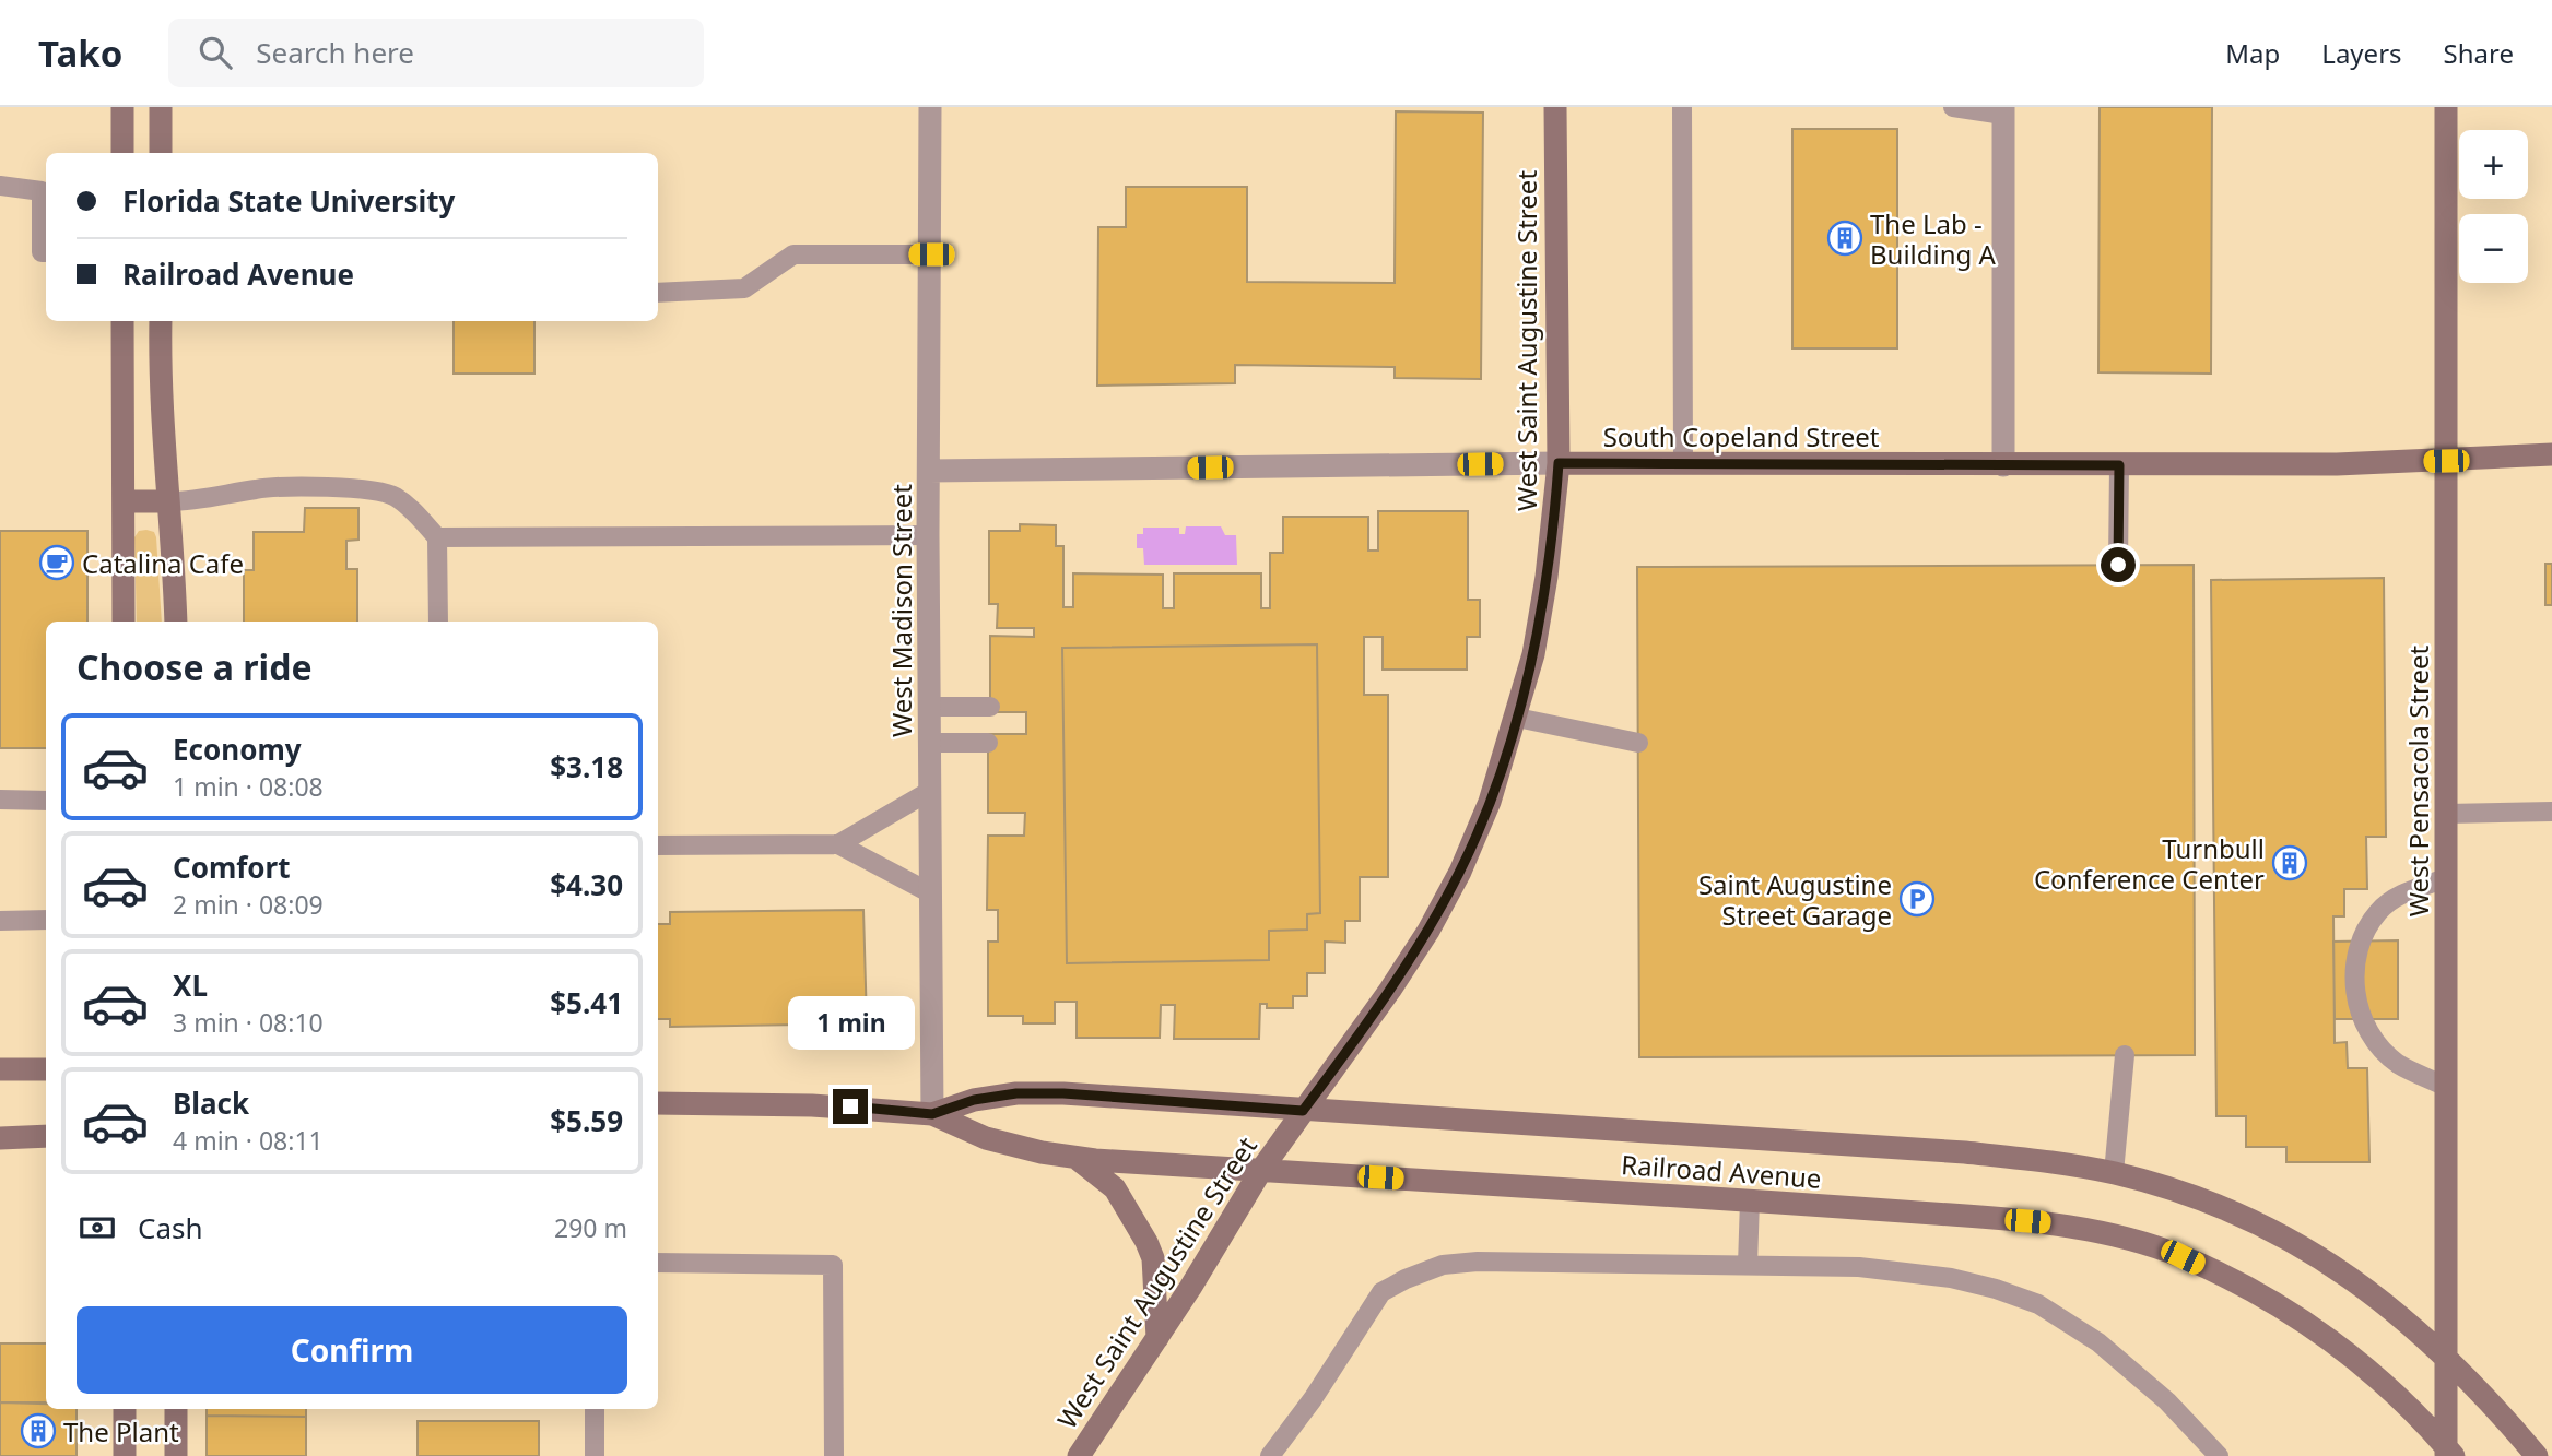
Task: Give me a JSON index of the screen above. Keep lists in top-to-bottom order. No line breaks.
{"streets":{"main road":["West Saint Augustine Street","South Copeland Street","West Pensacola Street","Railroad Avenue"],"street":["West Madison Street"]},"crossings":[["West Saint Augustine Street","South Copeland Street"],["West Saint Augustine Street","Railroad Avenue"],["South Copeland Street","West Madison Street"],["South Copeland Street","West Pensacola Street"],["West Madison Street","Railroad Avenue"],["West Pensacola Street","Railroad Avenue"]],"places":{"building":["The Lab - Building A","Turnbull Conference Center","The Plant"],"cafe":["Catalina Cafe"],"parking":["Saint Augustine Street Garage"]},"page":{"header":"Tako","search":"Search here","nav":["Map","Layers","Share"],"map_buttons":["+","−"],"banner":["Florida State University","Railroad Avenue"],"heading":"Choose a ride","list":[{"name":"Economy","note":"1 min · 08:08","value":"$3.18"},{"name":"Comfort","note":"2 min · 08:09","value":"$4.30"},{"name":"XL","note":"3 min · 08:10","value":"$5.41"},{"name":"Black","note":"4 min · 08:11","value":"$5.59"}],"bubble":"1 min","pay":["Cash","290 m"],"buttons":"Confirm"}}
